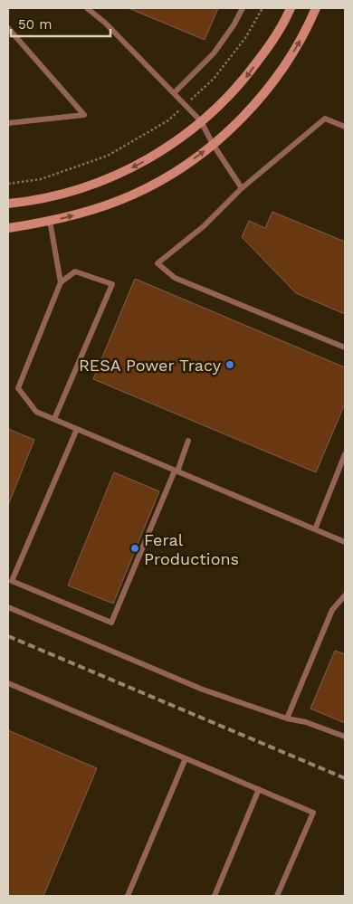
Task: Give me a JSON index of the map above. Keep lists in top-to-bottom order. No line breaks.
{"places":["RESA Power Tracy","Feral Productions"],"scale_bar":"50 m"}
